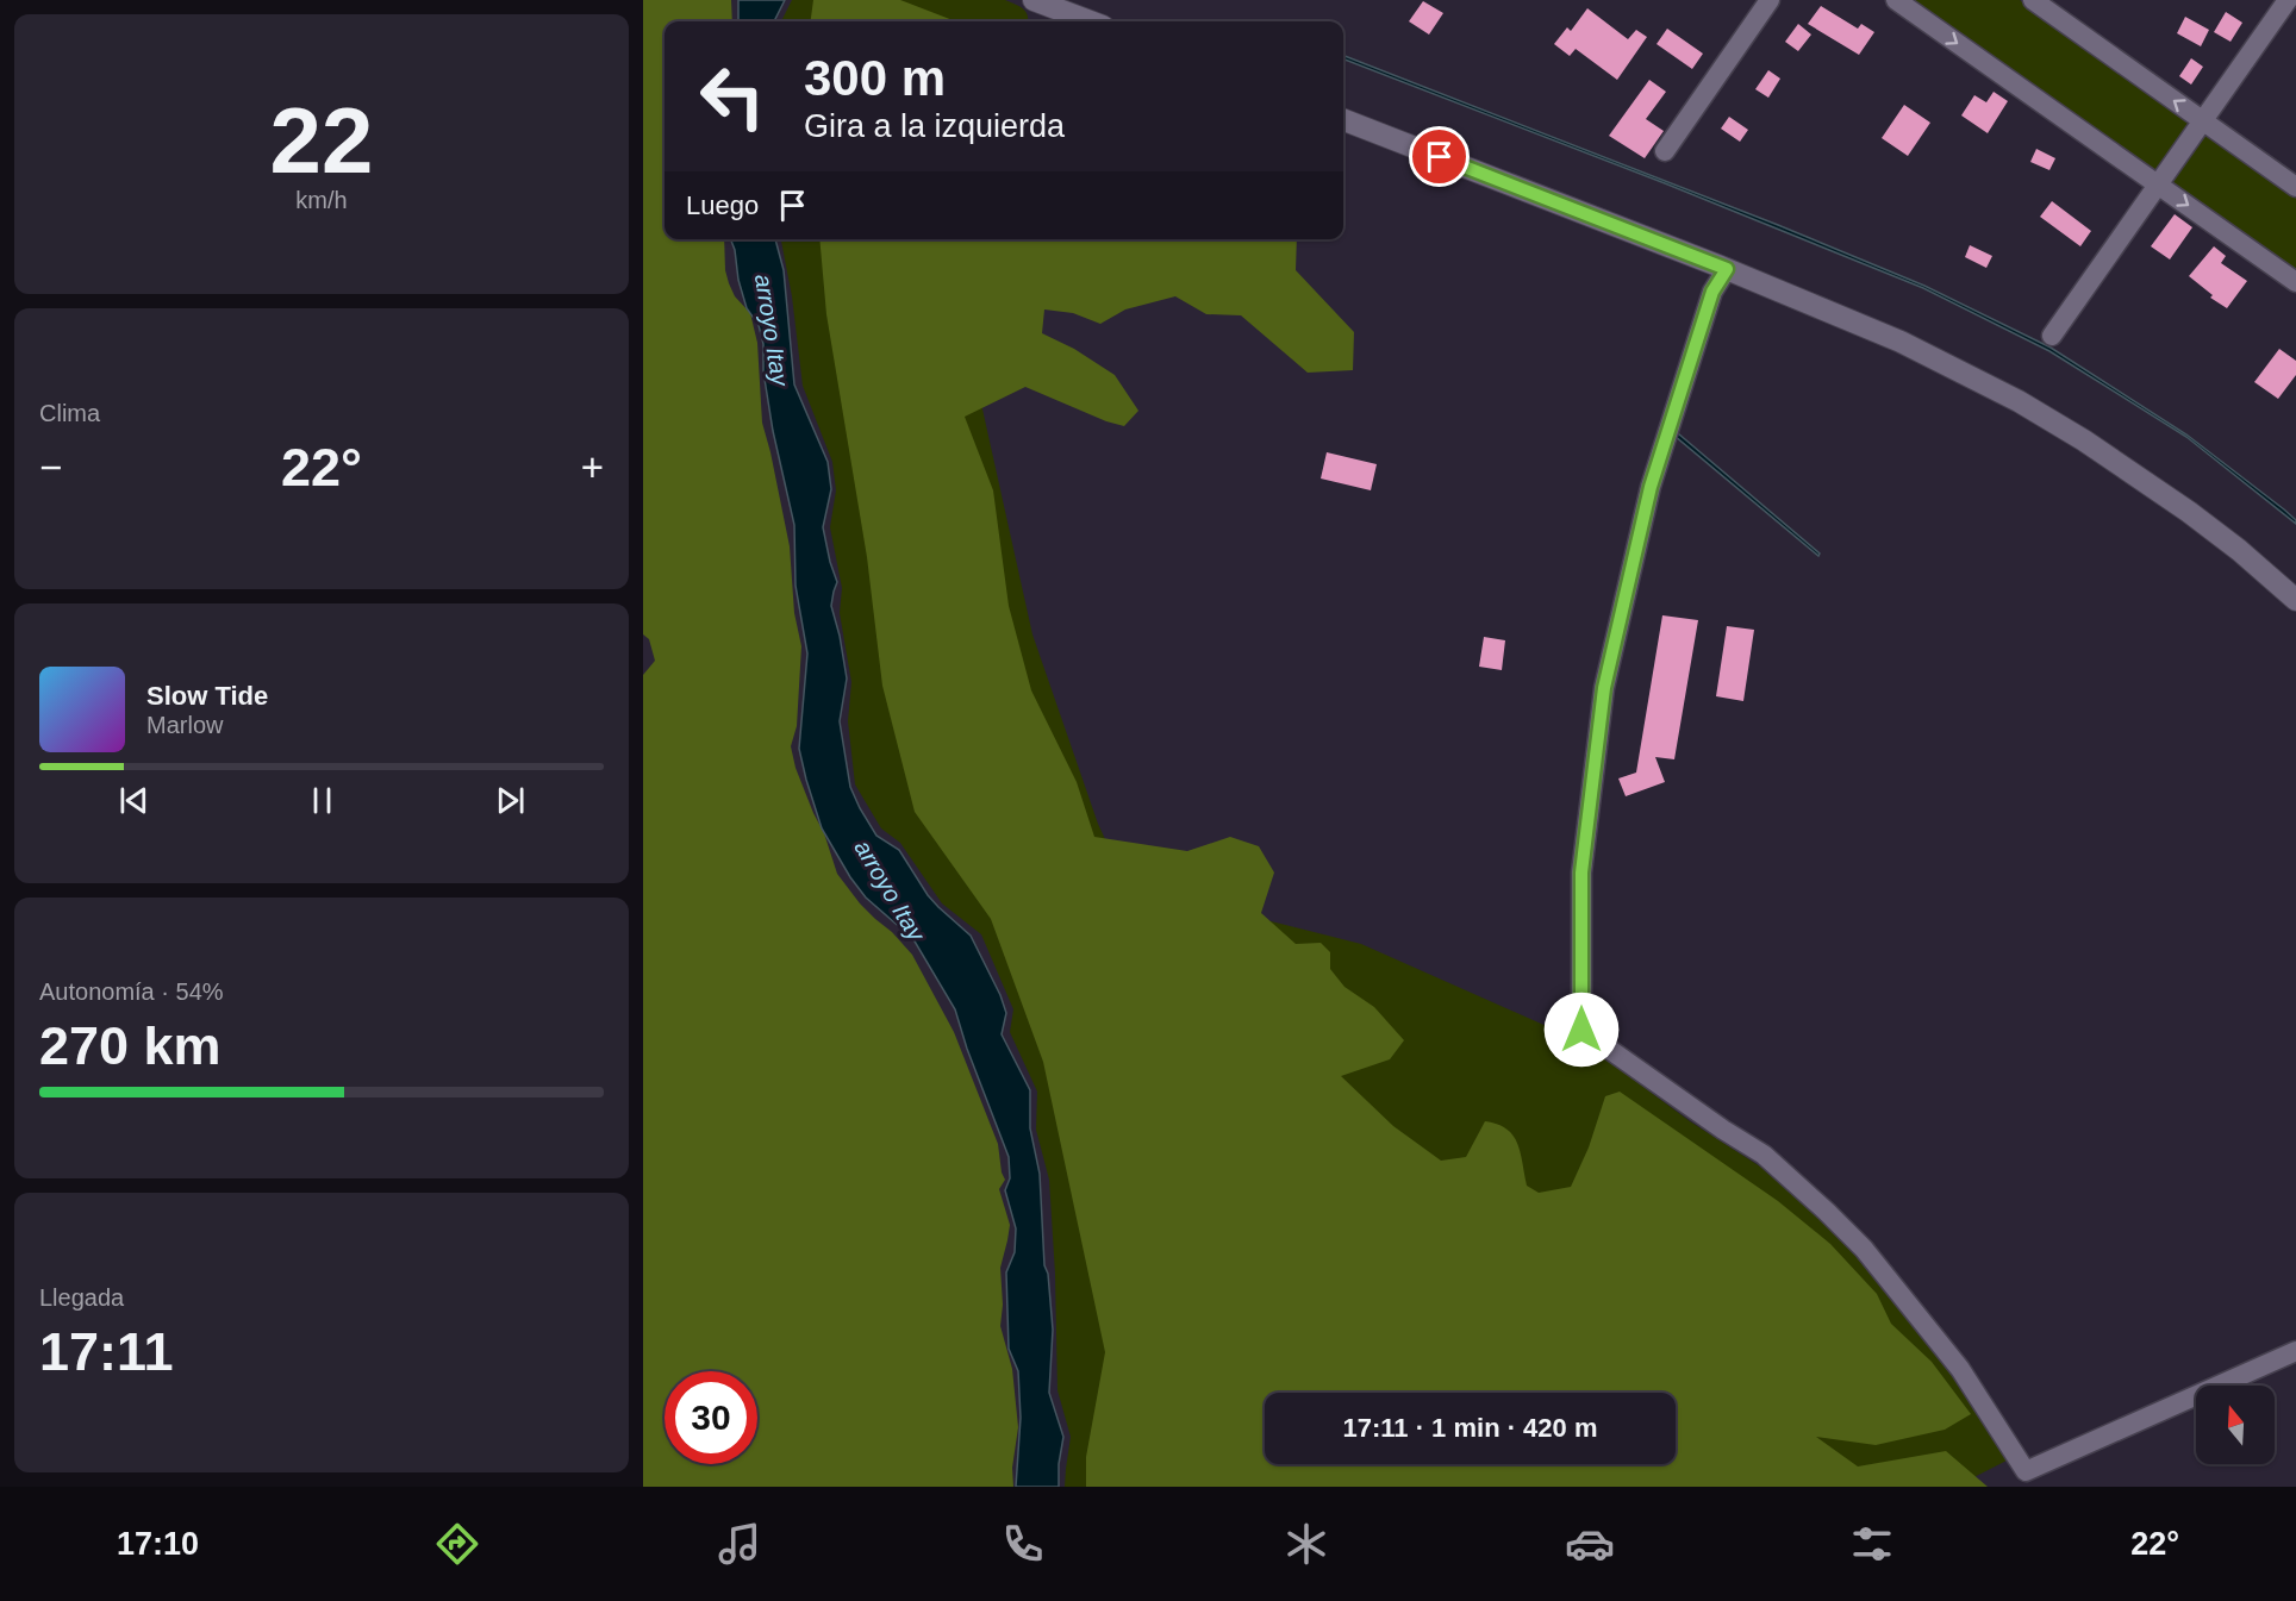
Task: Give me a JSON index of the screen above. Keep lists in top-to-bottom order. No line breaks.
{"water":["arroyo Itay"],"north":"top","page":{"tile":[["22","km/h"],"Clima",["Autonomía · 54%","270 km"],["Llegada","17:11"]],"turn":["300 m","Gira a la izquierda"],"then":"Luego","heat":["−","22°","+"],"song":["Slow Tide","Marlow"],"limit":"30","trip":"17:11 · 1 min · 420 m","tabs":["17:10","22°"]}}
